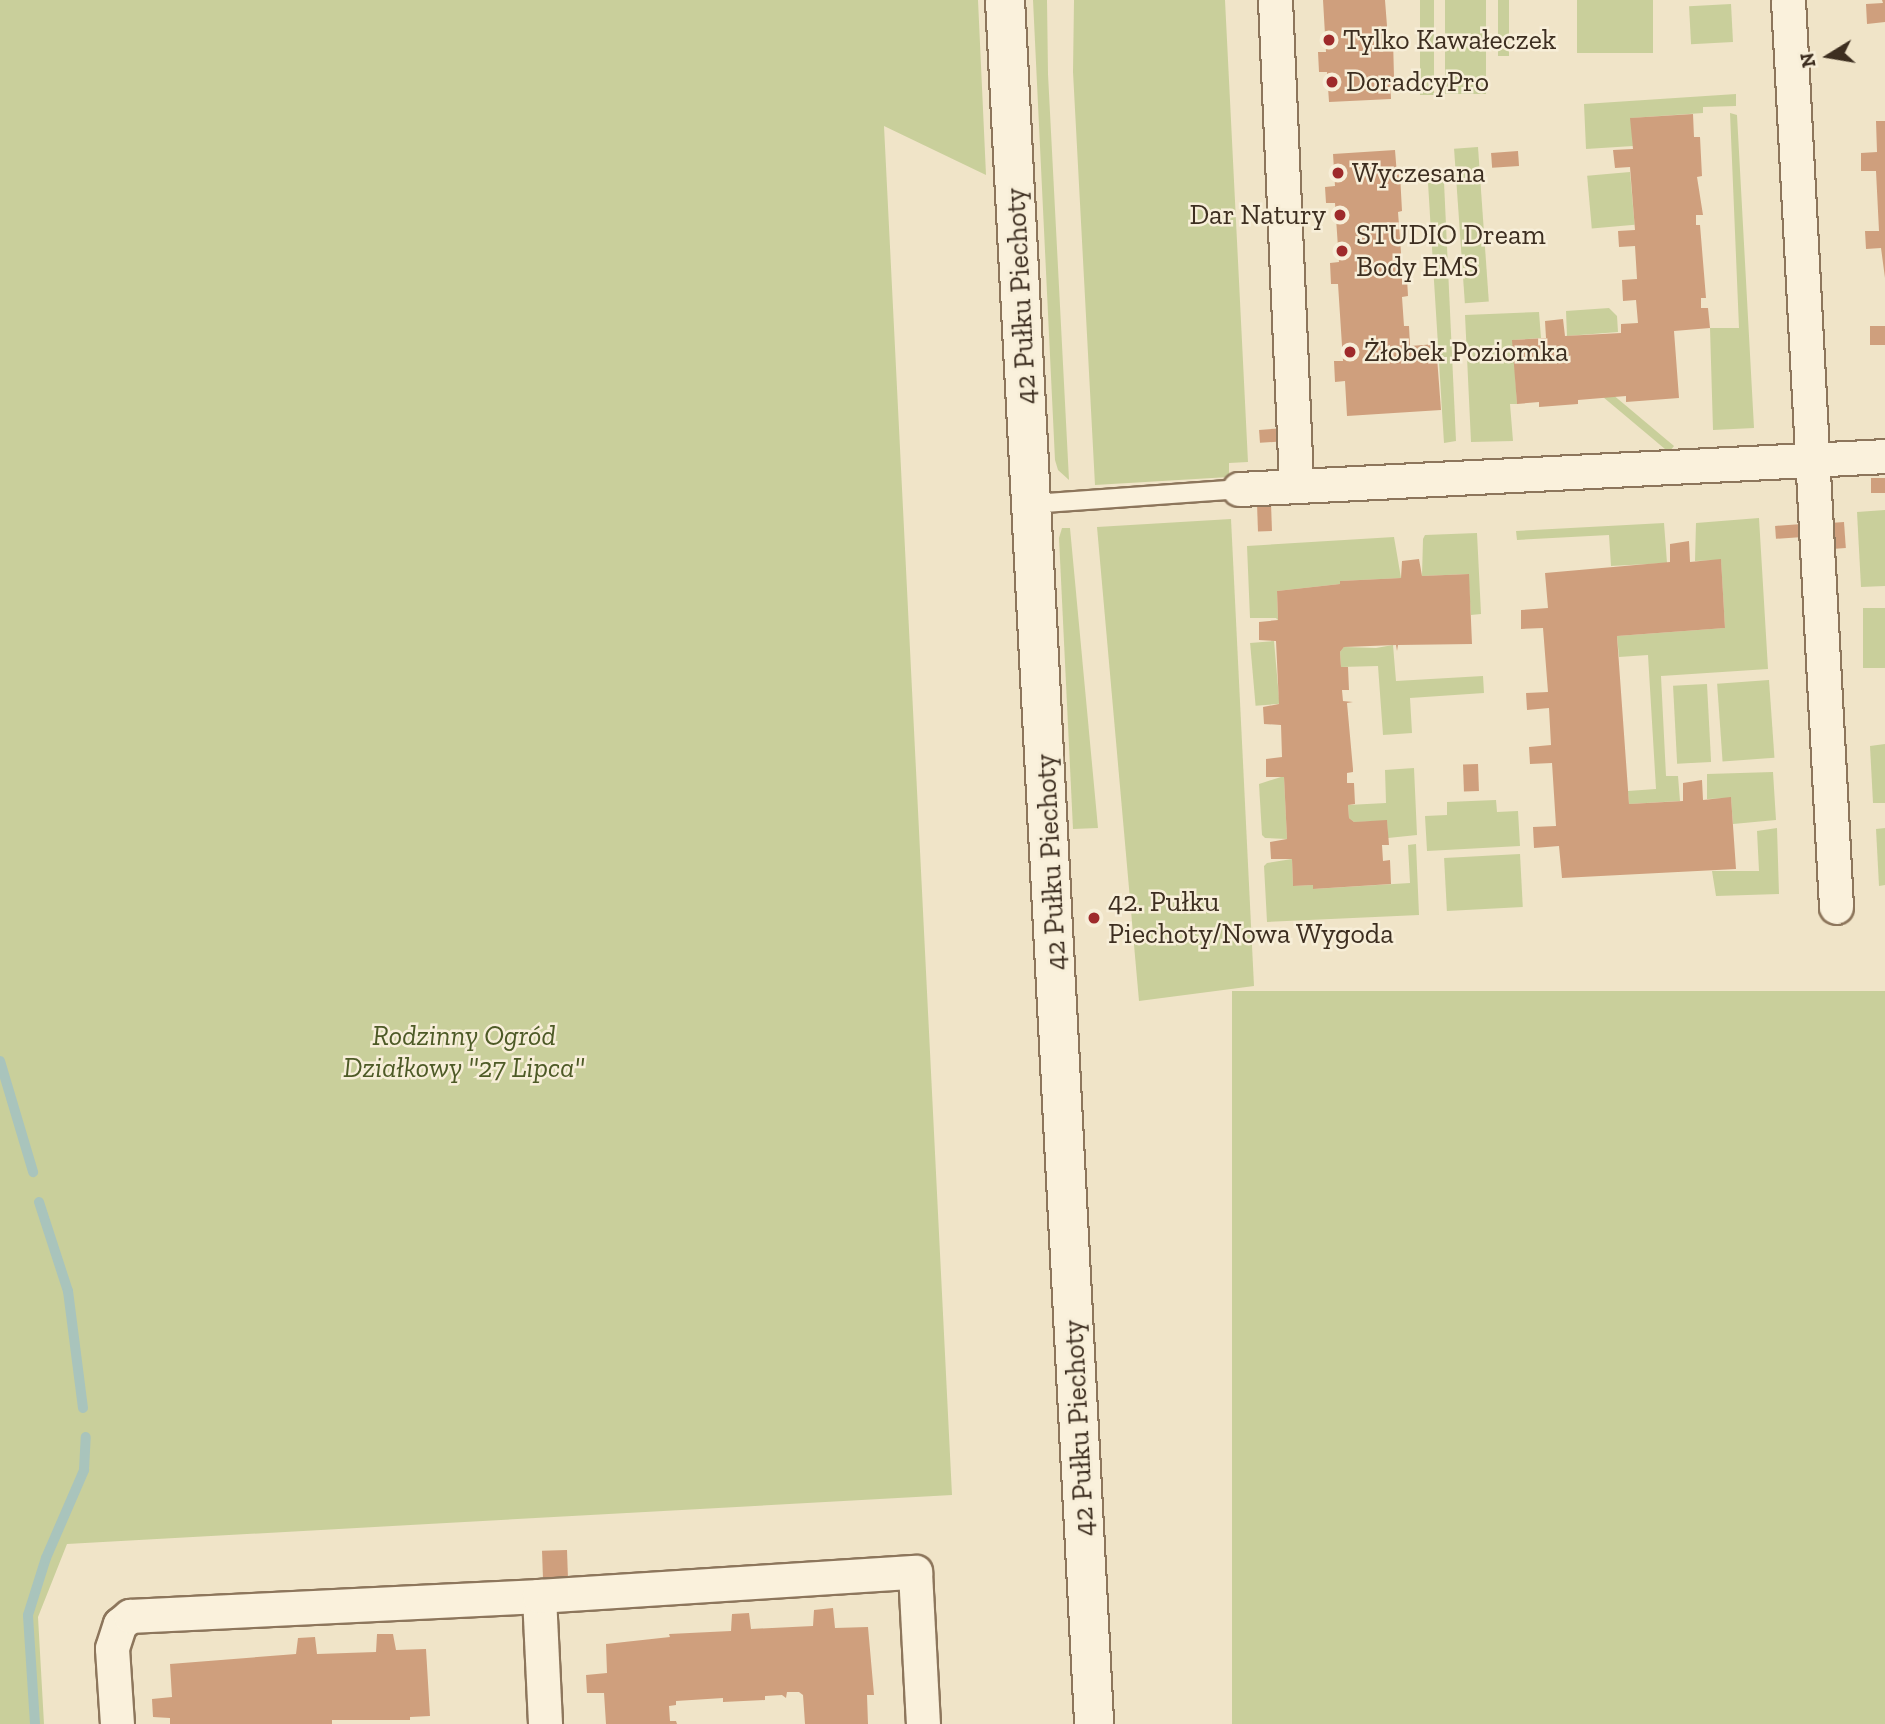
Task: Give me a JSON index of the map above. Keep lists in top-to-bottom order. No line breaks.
{"streets":{"street":["42 Pułku Piechoty"]},"parks":["Rodzinny Ogród Działkowy \"27 Lipca\""],"places":["Tylko Kawałeczek","DoradcyPro","Wyczesana","Dar Natury","STUDIO Dream Body EMS","Żłobek Poziomka","42. Pułku Piechoty/Nowa Wygoda"],"north":"left"}
